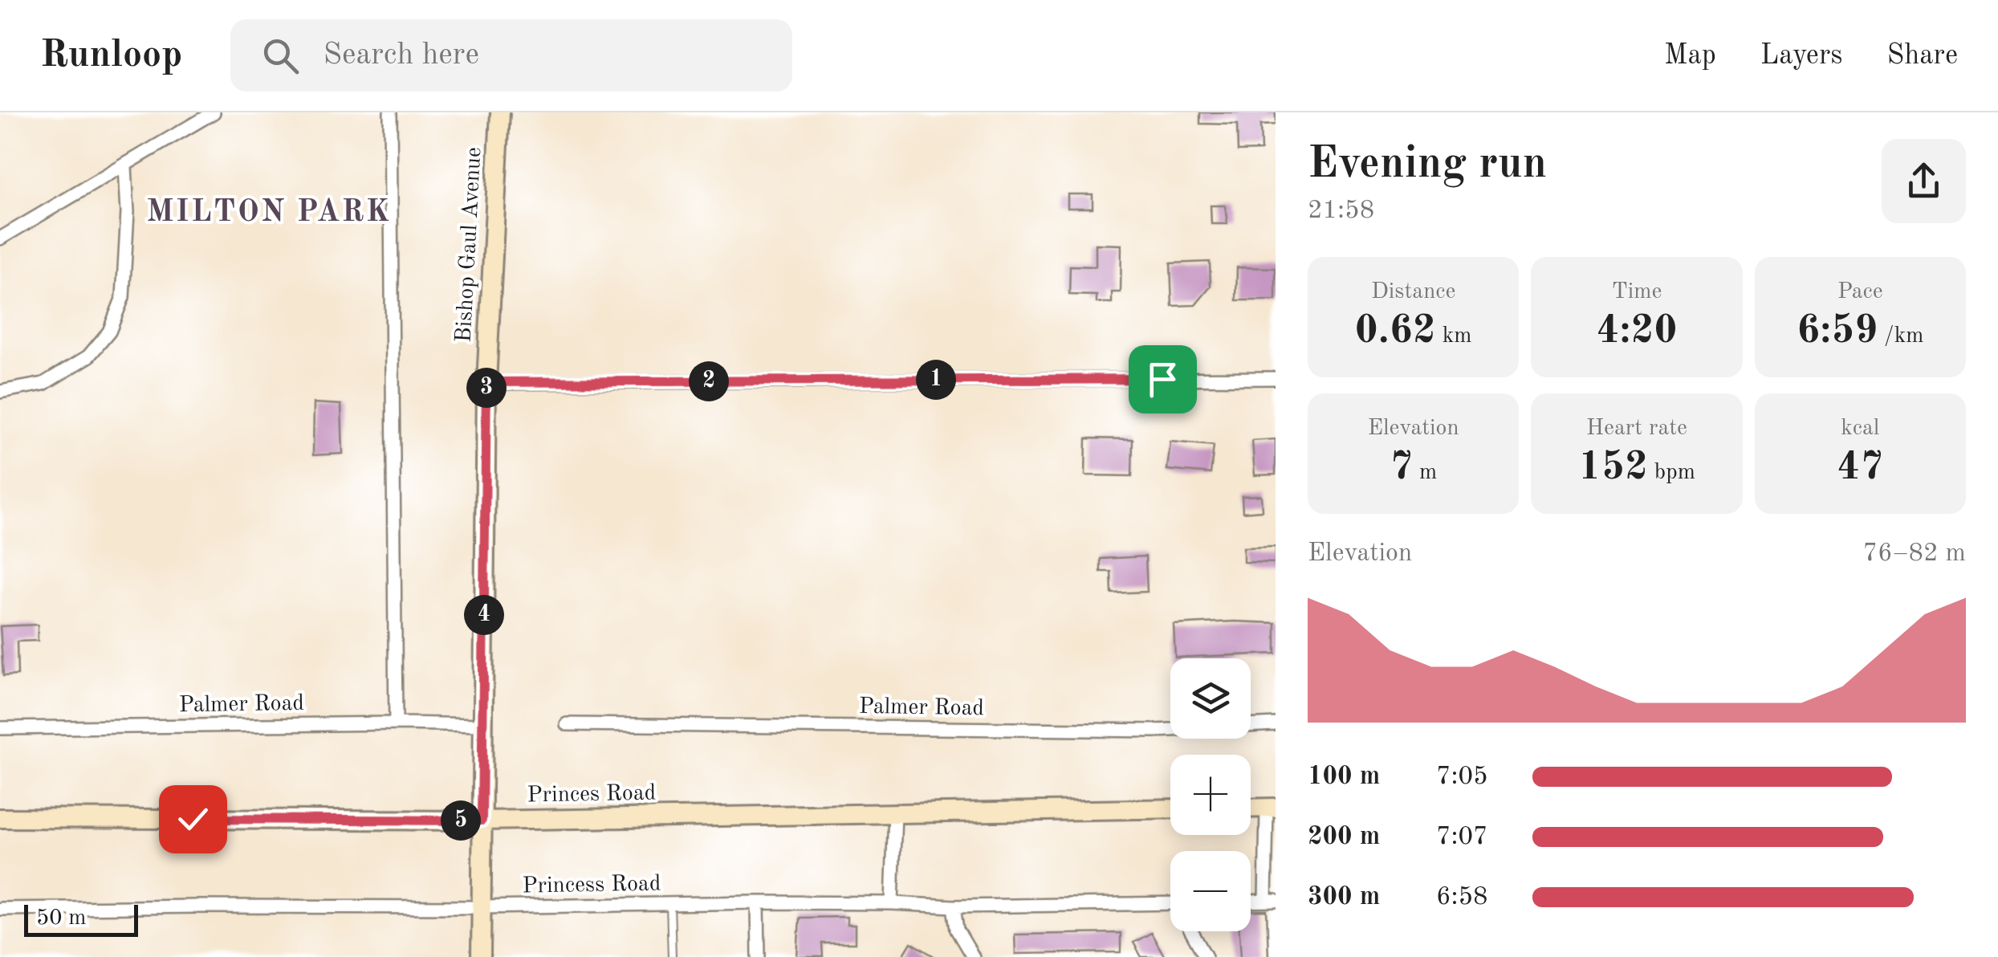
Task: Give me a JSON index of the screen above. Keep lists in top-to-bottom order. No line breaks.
{"streets":{"main road":["Bishop Gaul Avenue","Princes Road"],"street":["Palmer Road","Princess Road"]},"crossings":[["Bishop Gaul Avenue","Palmer Road"],["Bishop Gaul Avenue","Princes Road"],["Bishop Gaul Avenue","Princess Road"]],"districts":["MILTON PARK"],"scale_bar":"50 m","page":{"header":"Runloop","search":"Search here","nav":["Map","Layers","Share"],"heading":["Evening run","21:58"],"stats":[["Distance","0.62 km"],["Time","4:20"],["Pace","6:59 /km"],["Elevation","7 m"],["Heart rate","152 bpm"],["kcal","47"]],"pins":["1","2","3","4","5"],"chart":["Elevation","76–82 m"],"map_buttons":["+","−"],"list":[{"name":"100 m","note":"7:05"},{"name":"200 m","note":"7:07"},{"name":"300 m","note":"6:58"}],"scale":"50 m"}}
